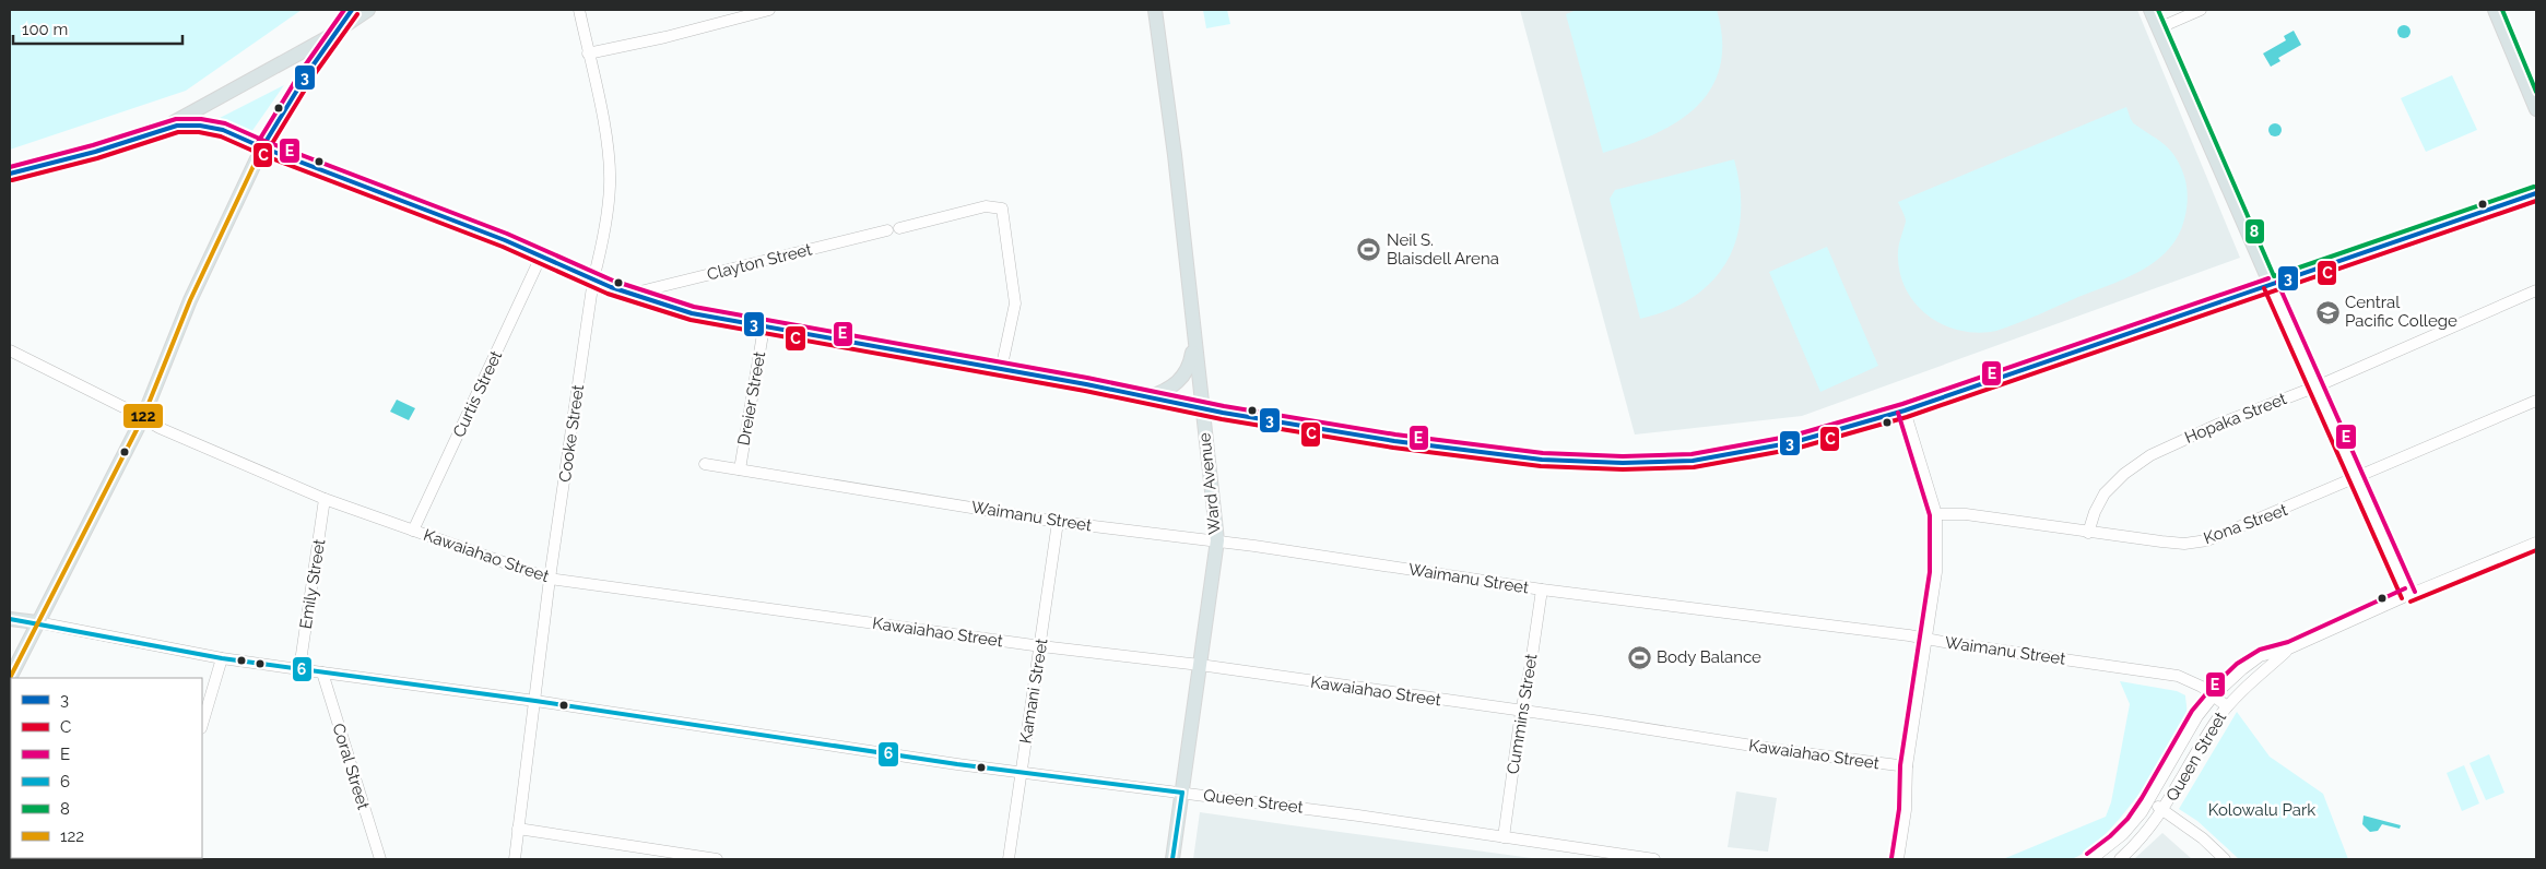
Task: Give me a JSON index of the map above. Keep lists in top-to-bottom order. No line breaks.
{"streets":{"main road":["Ward Avenue","Queen Street"],"street":["Clayton Street","Curtis Street","Dreier Street","Hopaka Street","Cooke Street","Waimanu Street","Kona Street","Kawaiahao Street","Emily Street","Kamani Street","Cummins Street","Coral Street"]},"crossings":[["Curtis Street","Kawaiahao Street"],["Dreier Street","Waimanu Street"],["Hopaka Street","Kona Street"],["Cooke Street","Kawaiahao Street"],["Cooke Street","Queen Street"],["Ward Avenue","Waimanu Street"],["Ward Avenue","Kawaiahao Street"],["Ward Avenue","Queen Street"],["Waimanu Street","Kamani Street"],["Waimanu Street","Cummins Street"],["Waimanu Street","Queen Street"],["Kawaiahao Street","Emily Street"],["Kawaiahao Street","Kamani Street"],["Kawaiahao Street","Cummins Street"],["Emily Street","Queen Street"],["Kamani Street","Queen Street"],["Cummins Street","Queen Street"],["Queen Street","Coral Street"]],"parks":["Kolowalu Park"],"places":{"sports":["Neil S. Blaisdell Arena","Body Balance"],"school or university":["Central Pacific College"]},"lines":["transit line 3","transit line E","transit line 8","transit line C","transit line 122","transit line 6"],"legend":["3","C","E","6","8","122"],"scale_bar":"100 m"}
